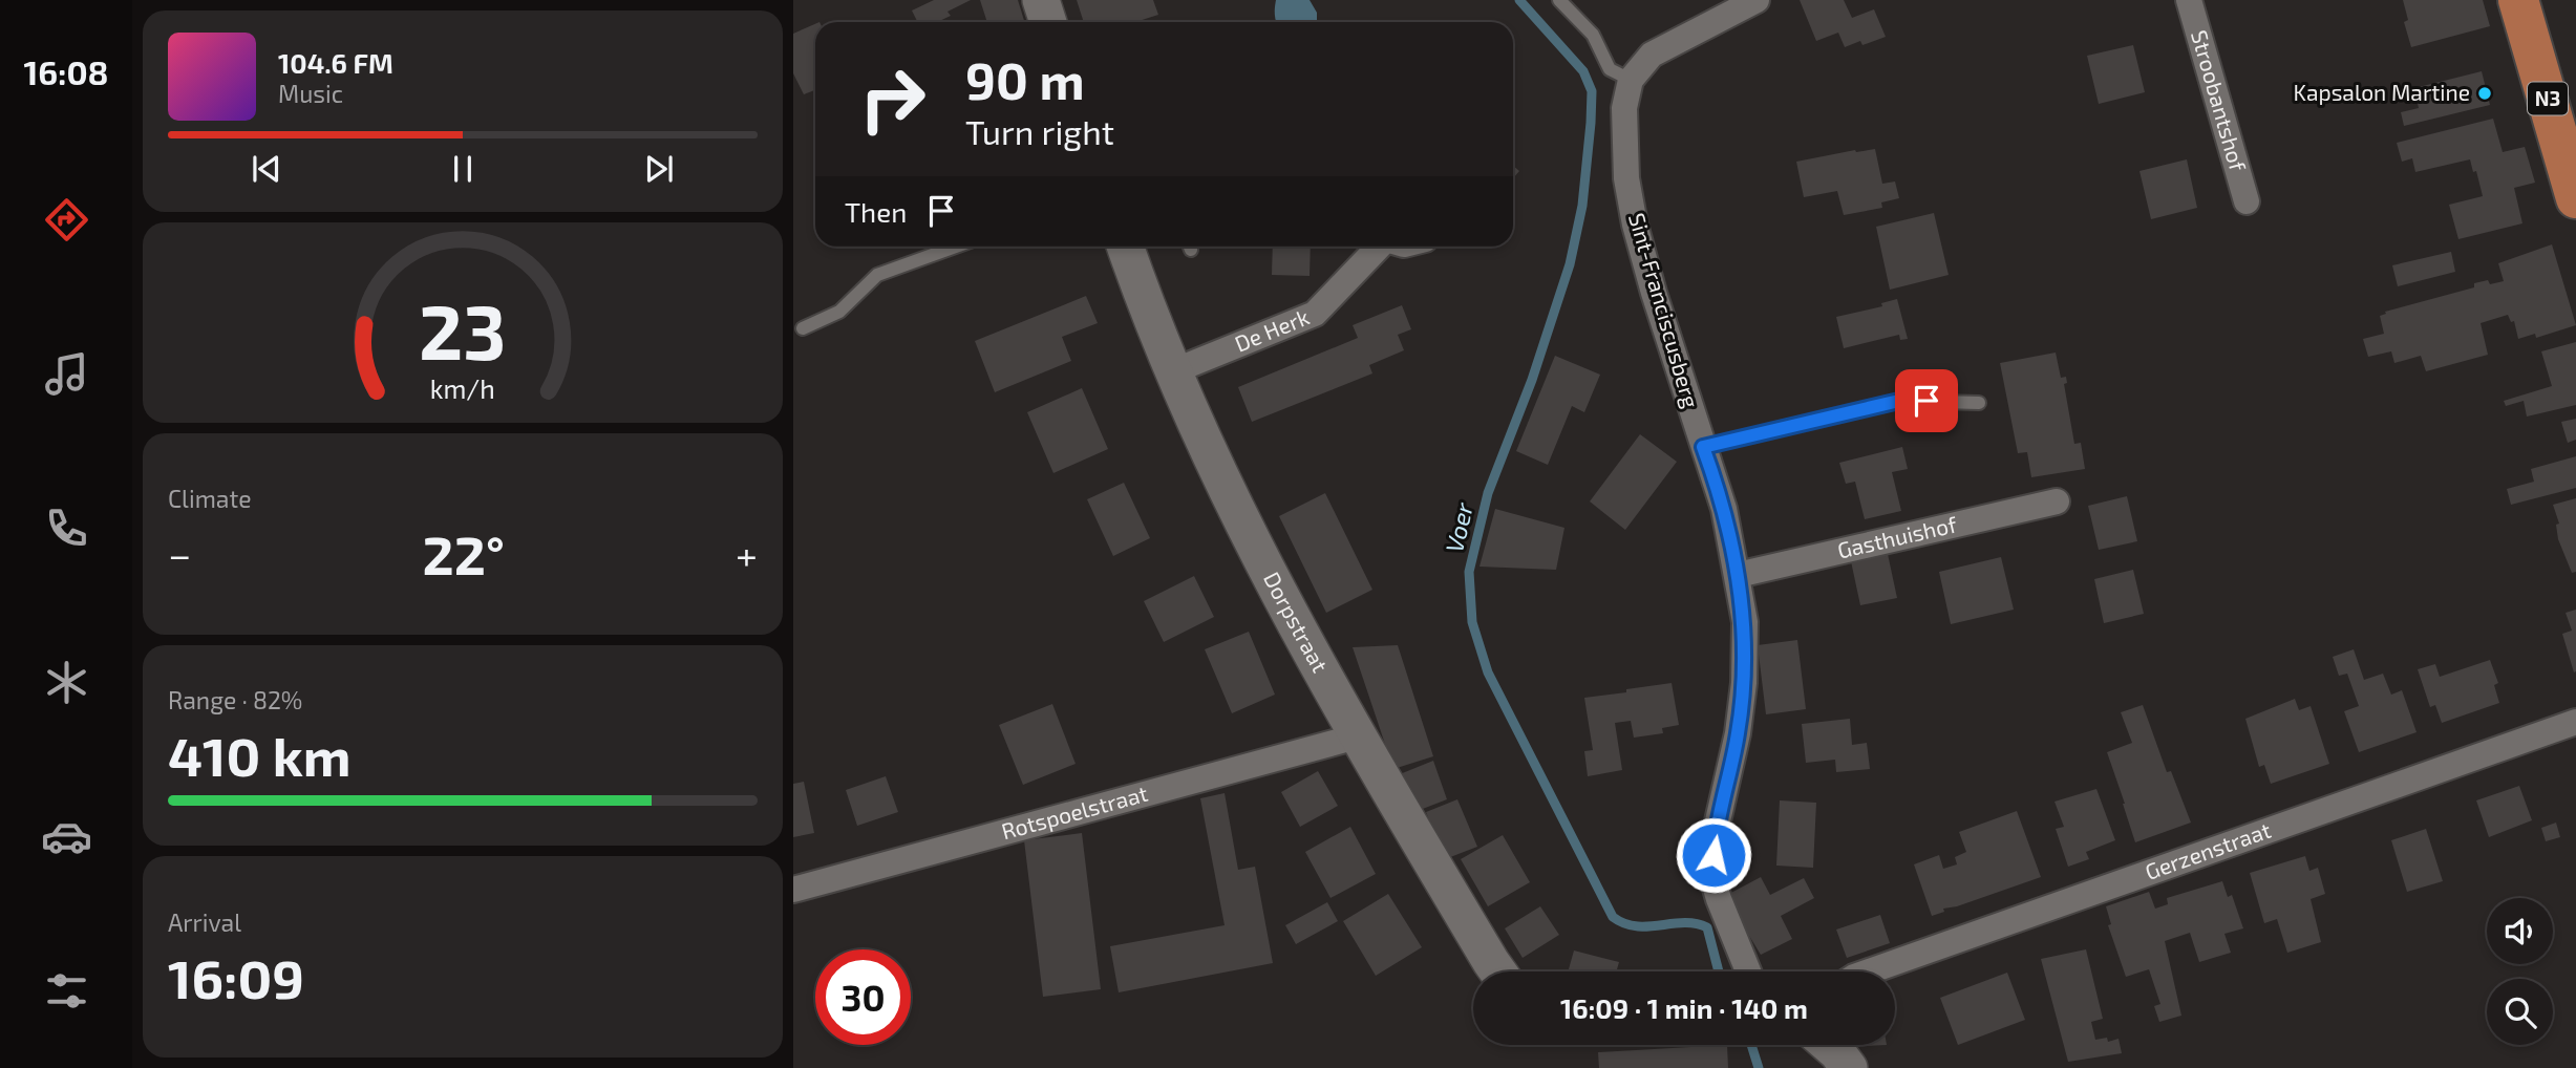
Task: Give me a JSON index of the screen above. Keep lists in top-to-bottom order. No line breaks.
{"streets":{"main road":["N3"],"street":["Stroobantshof","Sint-Franciscusberg","De Herk","Gasthuishof","Dorpstraat","Rotspoelstraat","Gerzenstraat"]},"crossings":[["Sint-Franciscusberg","Gasthuishof"],["De Herk","Dorpstraat"],["Dorpstraat","Rotspoelstraat"]],"water":["Voer"],"places":["Kapsalon Martine"],"page":{"tabs":"16:08","turn":["90 m","Turn right"],"song":["104.6 FM","Music"],"then":"Then","tile":["Climate",["Range · 82%","410 km"],["Arrival","16:09"]],"heat":["−","22°","+"],"limit":"30","trip":"16:09 · 1 min · 140 m","gauge":["23","km/h"]}}
